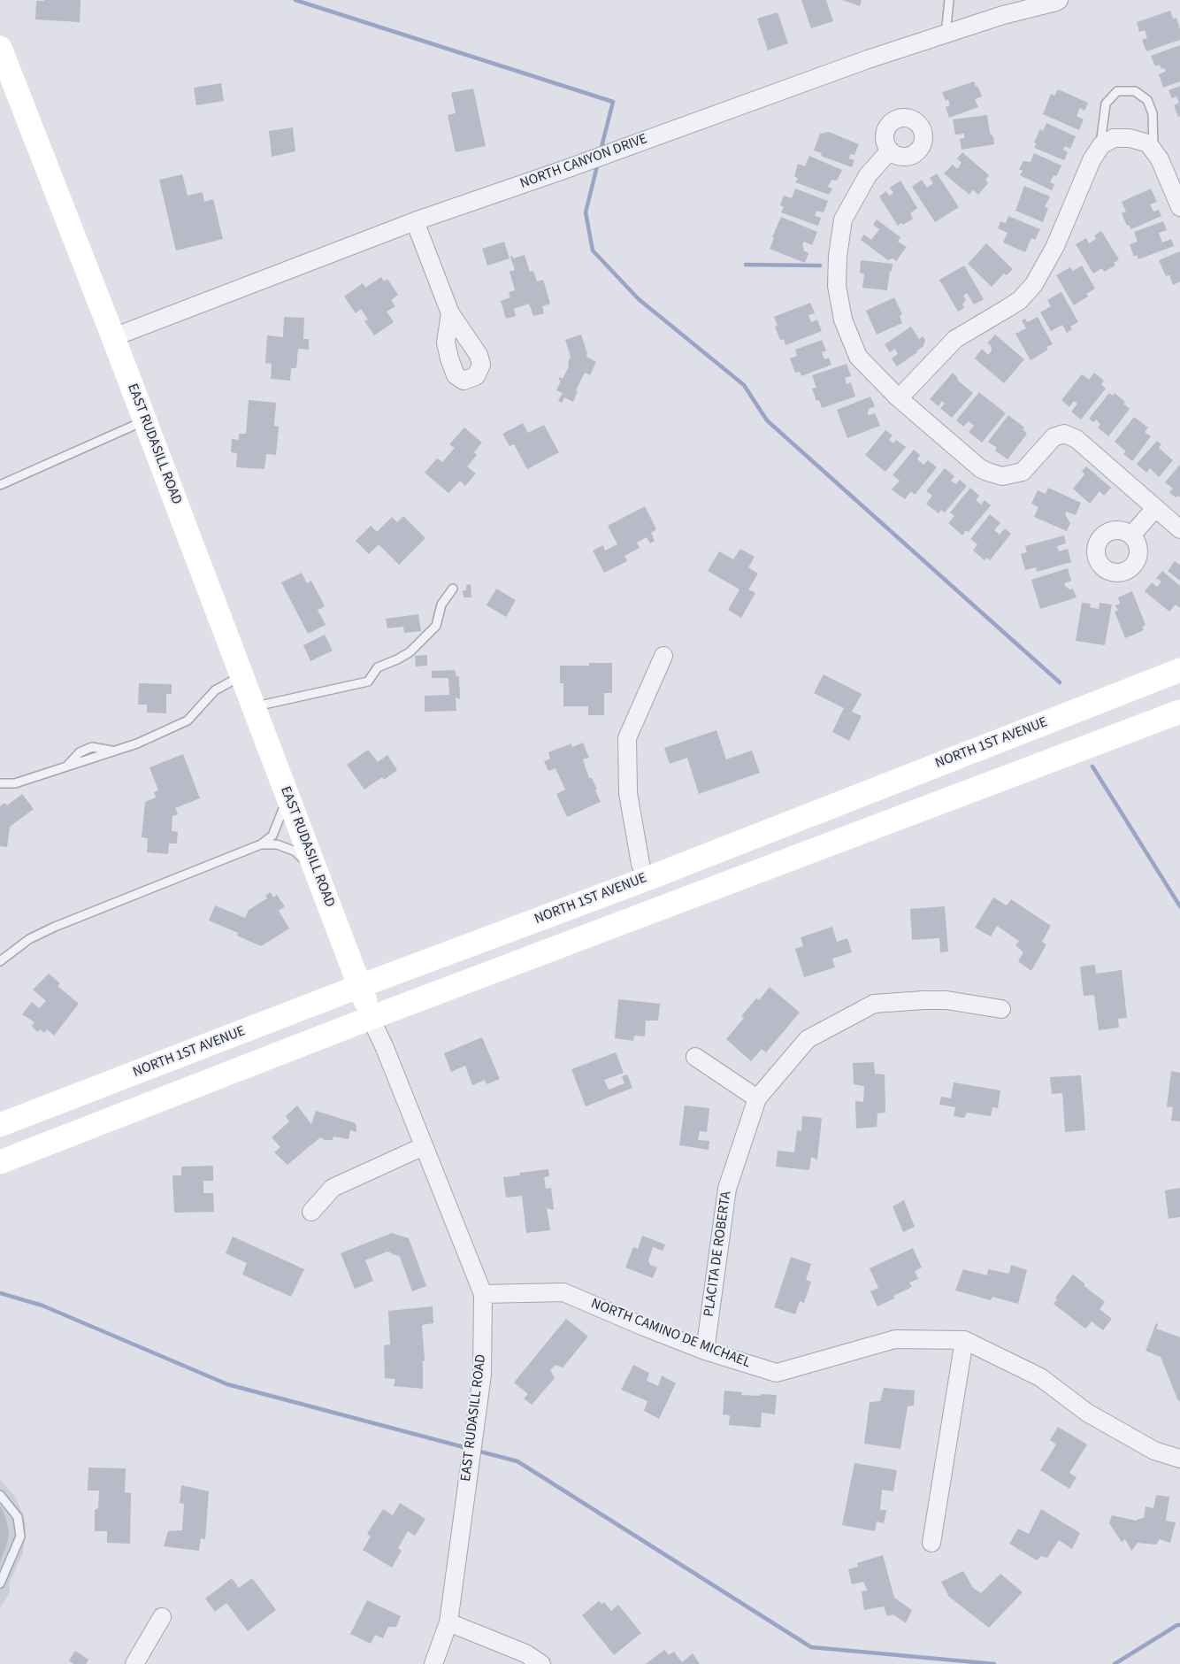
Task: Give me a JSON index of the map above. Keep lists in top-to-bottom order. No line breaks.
{"streets":{"main road":["EAST RUDASILL ROAD","NORTH 1ST AVENUE"],"street":["NORTH CANYON DRIVE","PLACITA DE ROBERTA","NORTH CAMINO DE MICHAEL"]},"crossings":[["NORTH CANYON DRIVE","EAST RUDASILL ROAD"],["EAST RUDASILL ROAD","NORTH 1ST AVENUE"],["EAST RUDASILL ROAD","NORTH CAMINO DE MICHAEL"],["PLACITA DE ROBERTA","NORTH CAMINO DE MICHAEL"]]}
